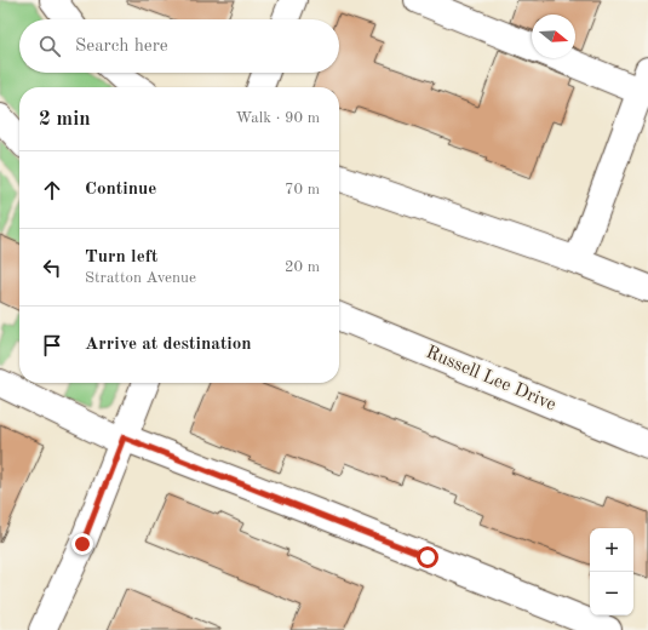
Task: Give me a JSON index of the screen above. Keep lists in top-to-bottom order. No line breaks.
{"streets":{"street":["Russell Lee Drive"]},"north":"right","page":{"search":"Search here","heading":["2 min","Walk · 90 m"],"list":[["Continue","70 m"],["Turn left","Stratton Avenue","20 m"],"Arrive at destination"],"map_buttons":["+","−"]}}
